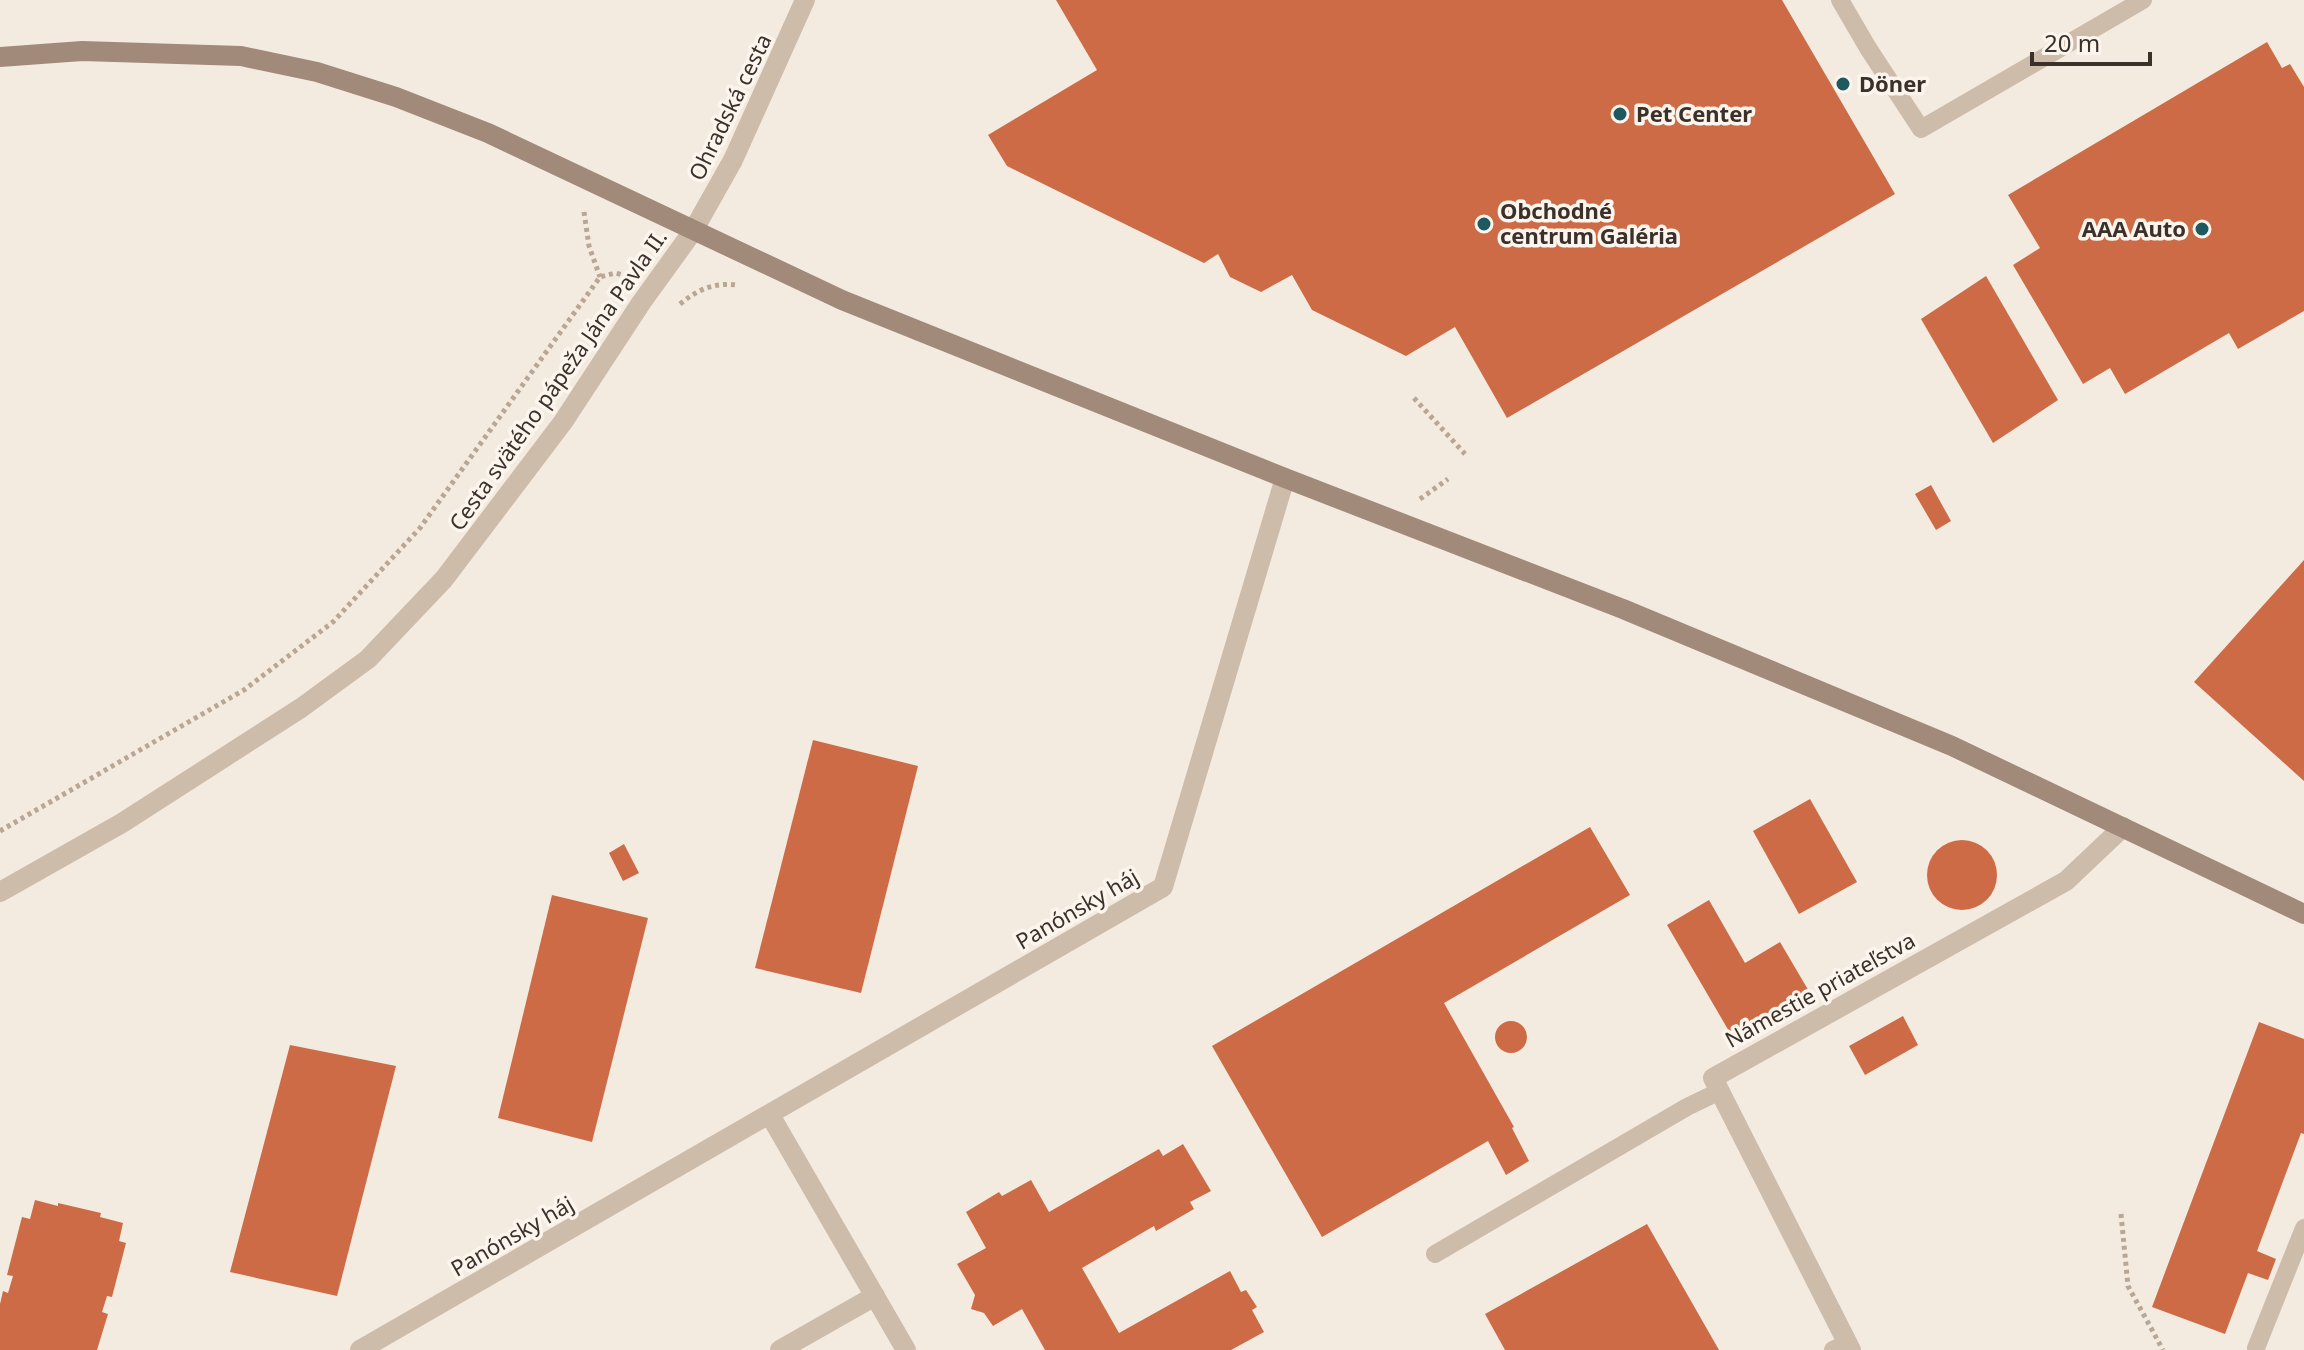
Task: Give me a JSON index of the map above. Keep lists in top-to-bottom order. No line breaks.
{"streets":{"street":["Ohradská cesta","Cesta svätého pápeža Jána Pavla II.","Panónsky háj","Námestie priateľstva"]},"crossings":[["Ohradská cesta","Cesta svätého pápeža Jána Pavla II."]],"places":["Döner","Pet Center","Obchodné centrum Galéria","AAA Auto"],"scale_bar":"20 m"}
